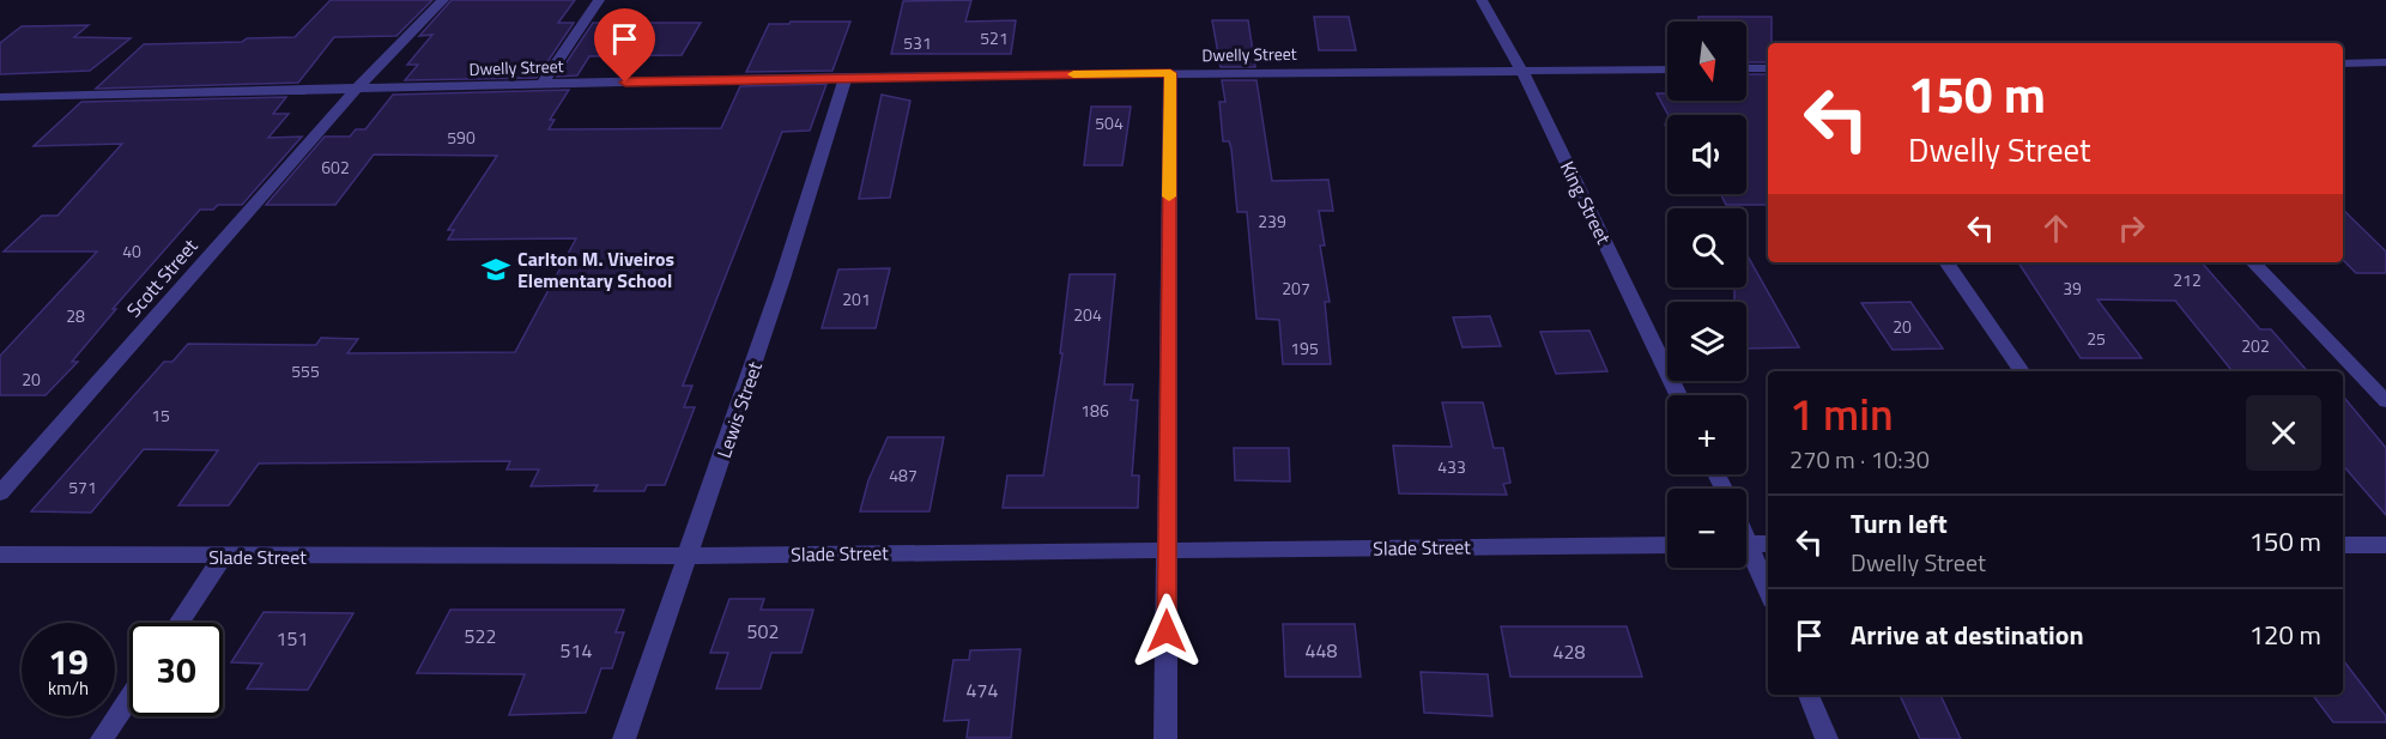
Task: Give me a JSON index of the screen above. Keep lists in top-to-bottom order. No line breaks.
{"streets":{"street":["Dwelly Street","King Street","Scott Street","Lewis Street","Slade Street"]},"crossings":[["Dwelly Street","King Street"],["Dwelly Street","Scott Street"],["Dwelly Street","Lewis Street"],["Lewis Street","Slade Street"]],"places":{"school or university":["Carlton M. Viveiros Elementary School"]},"house_numbers":["521","531","504","590","602","239","40","212","207","39","201","204","28","20","25","202","195","555","20","186","15","433","487","571","502","522","151","514","448","428","474"],"north":"bottom","page":{"map_buttons":["+","−"],"turn":["150 m","Dwelly Street"],"heading":["1 min","270 m · 10:30"],"list":[{"name":"Turn left","note":"Dwelly Street","value":"150 m"},{"name":"Arrive at destination","value":"120 m"}],"speed":"19 km/h","limit":"30"}}
